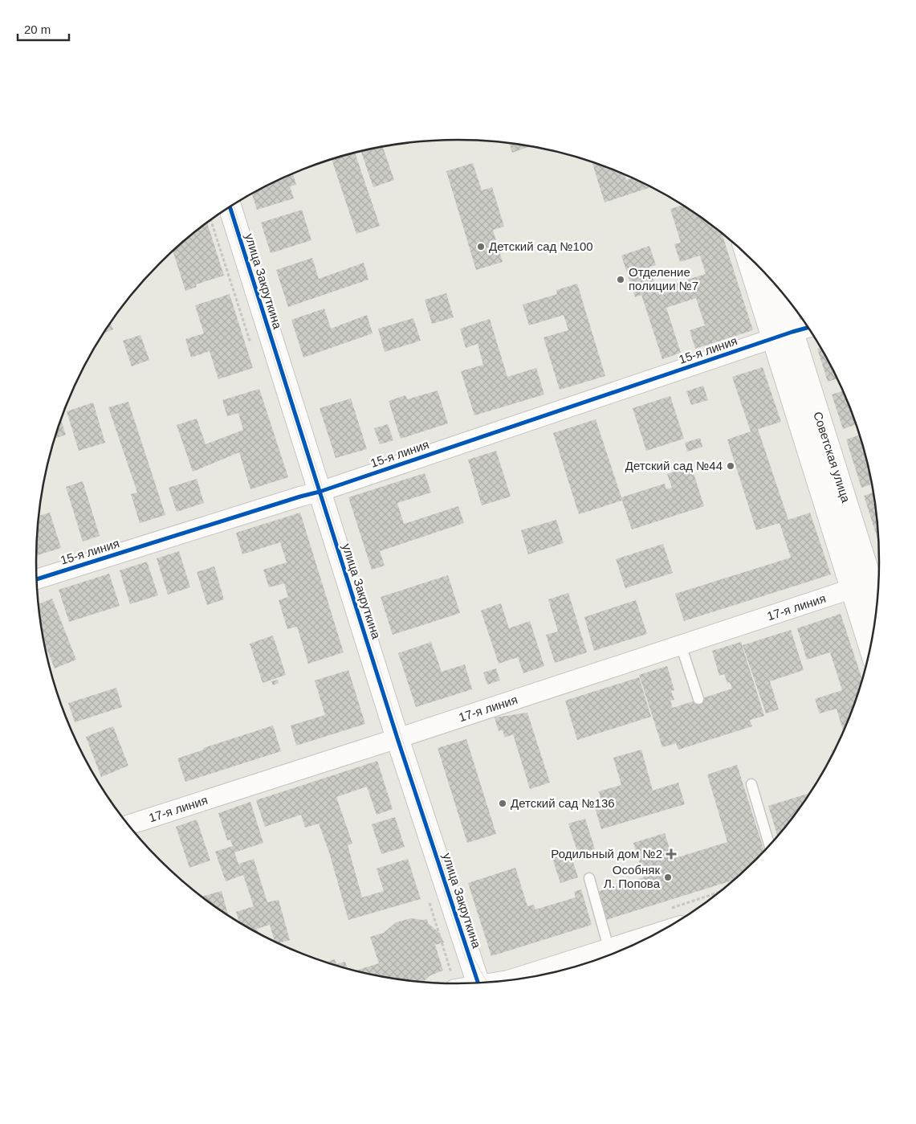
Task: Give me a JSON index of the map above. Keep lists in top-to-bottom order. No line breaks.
{"streets":{"street":["улица Закруткина","15-я линия","Советская улица","17-я линия"]},"crossings":[["улица Закруткина","15-я линия"],["улица Закруткина","17-я линия"],["15-я линия","Советская улица"],["Советская улица","17-я линия"]],"places":{"other":["Детский сад №100","Отделение полиции №7","Детский сад №44","Детский сад №136","Особняк Л. Попова"],"health":["Родильный дом №2"]},"scale_bar":"20 m"}
